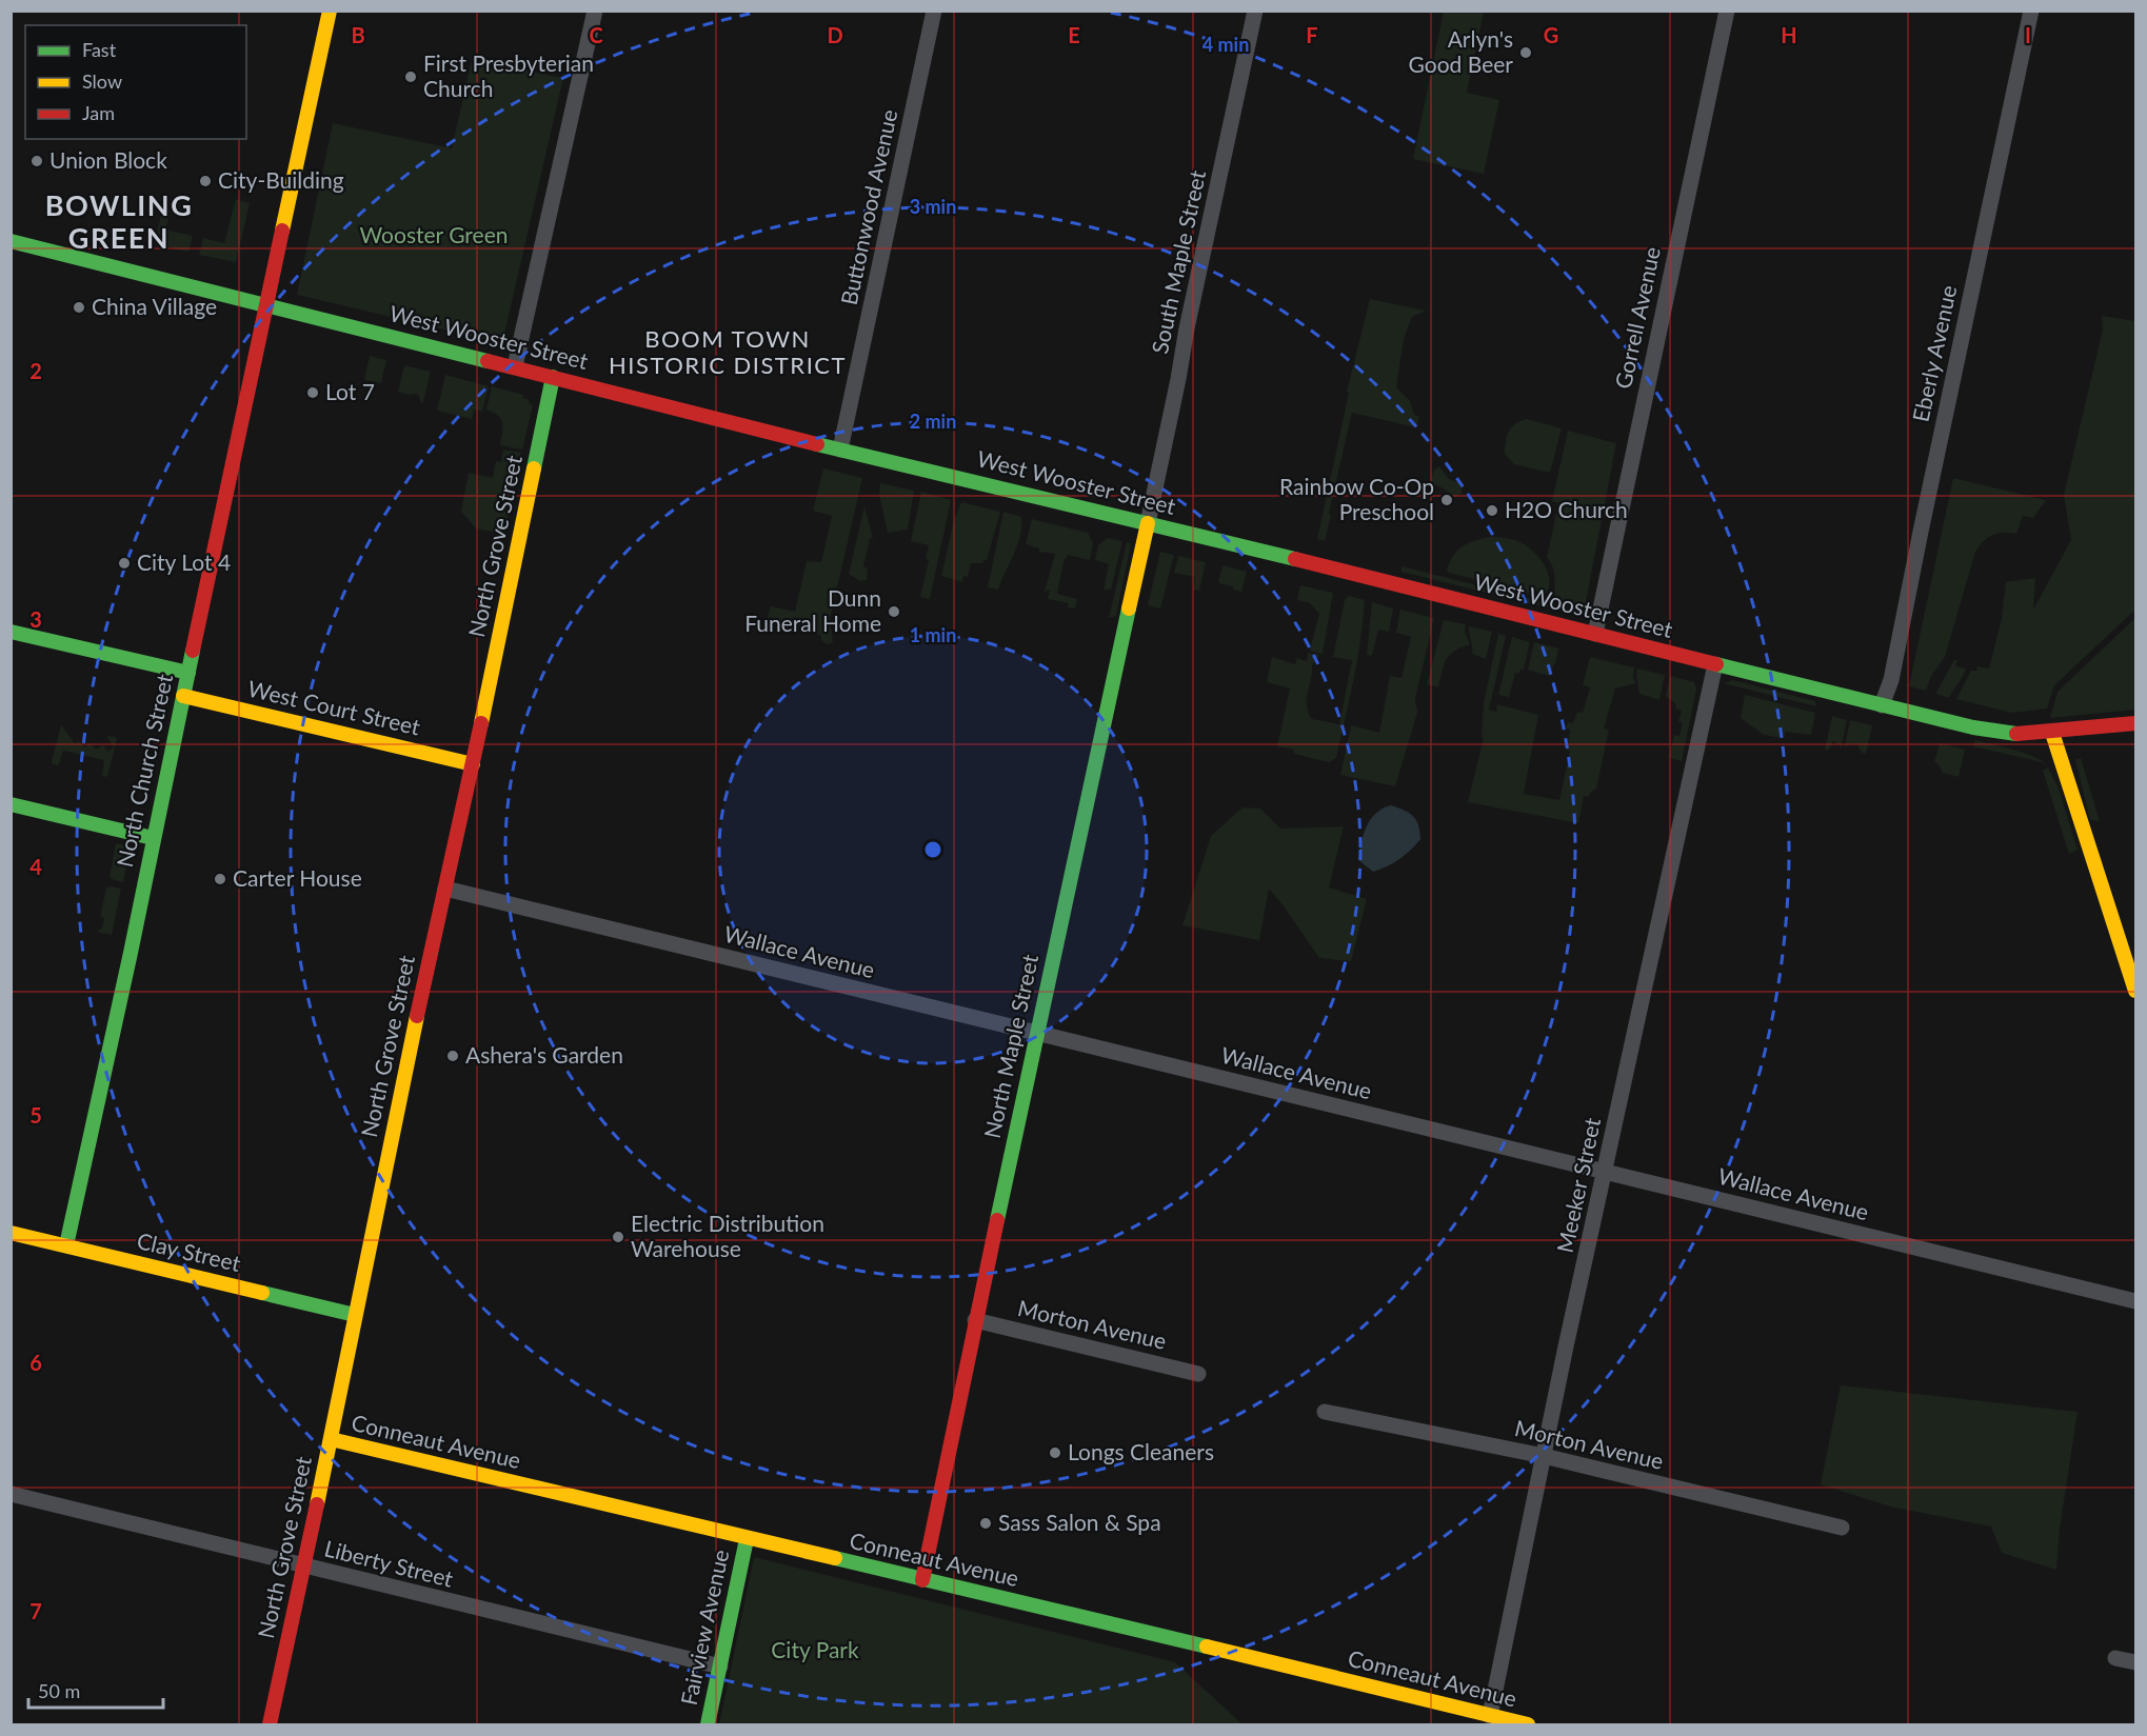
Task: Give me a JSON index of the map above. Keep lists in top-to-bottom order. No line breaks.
{"streets":{"street":["Buttonwood Avenue","South Maple Street","Gorrell Avenue","West Wooster Street","Eberly Avenue","North Grove Street","West Court Street","North Church Street","Wallace Avenue","North Maple Street","Meeker Street","Clay Street","Morton Avenue","Conneaut Avenue","Liberty Street","Fairview Avenue"]},"crossings":[["Buttonwood Avenue","West Wooster Street"],["South Maple Street","West Wooster Street"],["South Maple Street","North Maple Street"],["Gorrell Avenue","West Wooster Street"],["West Wooster Street","Eberly Avenue"],["West Wooster Street","North Grove Street"],["West Wooster Street","North Church Street"],["West Wooster Street","North Maple Street"],["West Wooster Street","Meeker Street"],["North Grove Street","West Court Street"],["North Grove Street","Wallace Avenue"],["North Grove Street","Clay Street"],["North Grove Street","Conneaut Avenue"],["North Grove Street","Liberty Street"],["West Court Street","North Church Street"],["North Church Street","Clay Street"],["Wallace Avenue","North Maple Street"],["Wallace Avenue","Meeker Street"],["North Maple Street","Morton Avenue"],["North Maple Street","Conneaut Avenue"],["Meeker Street","Morton Avenue"],["Meeker Street","Conneaut Avenue"],["Conneaut Avenue","Fairview Avenue"],["Liberty Street","Fairview Avenue"]],"districts":["BOWLING GREEN","BOOM TOWN HISTORIC DISTRICT"],"parks":["Wooster Green","City Park"],"places":["Arlyn's Good Beer","First Presbyterian Church","Union Block","City-Building","China Village","Lot 7","Rainbow Co-Op Preschool","H2O Church","City Lot 4","Dunn Funeral Home","Carter House","Ashera's Garden","Electric Distribution Warehouse","Longs Cleaners","Sass Salon & Spa"],"legend":["Fast","Slow","Jam"],"scale_bar":"50 m","grid":{"columns":["B","C","D","E","F","G","H","I"],"rows":["2","3","4","5","6","7"]},"rings":["4 min","3 min","2 min","1 min"]}
